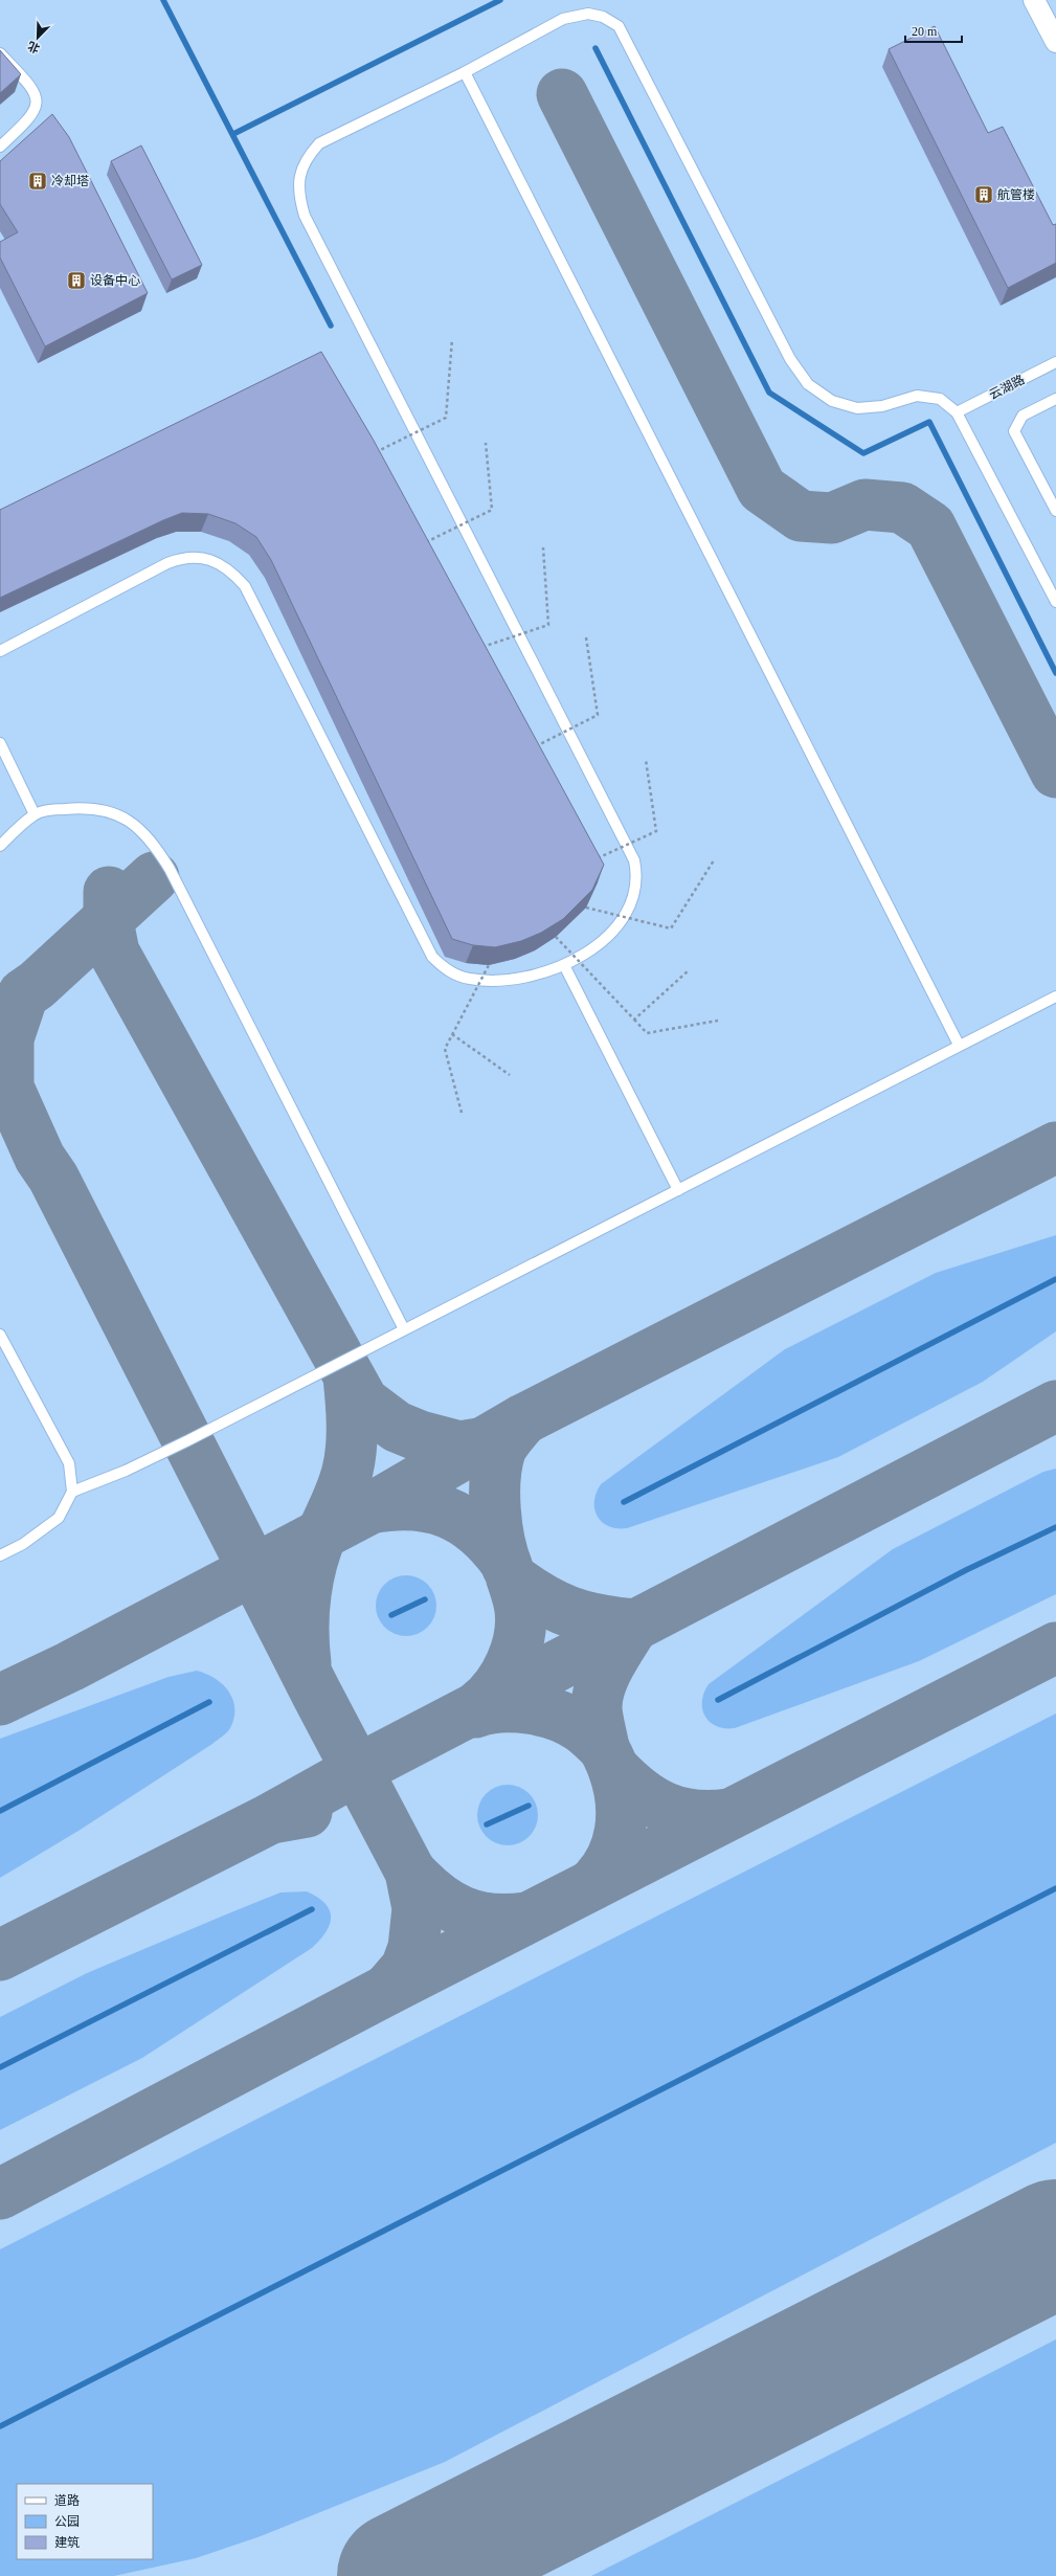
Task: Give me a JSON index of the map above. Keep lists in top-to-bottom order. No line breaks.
{"streets":{"lane":["云湖路"]},"places":{"building":["冷却塔","航管楼","设备中心"]},"legend":["道路","公园","建筑"],"scale_bar":"20 m","north":"bottom left"}
